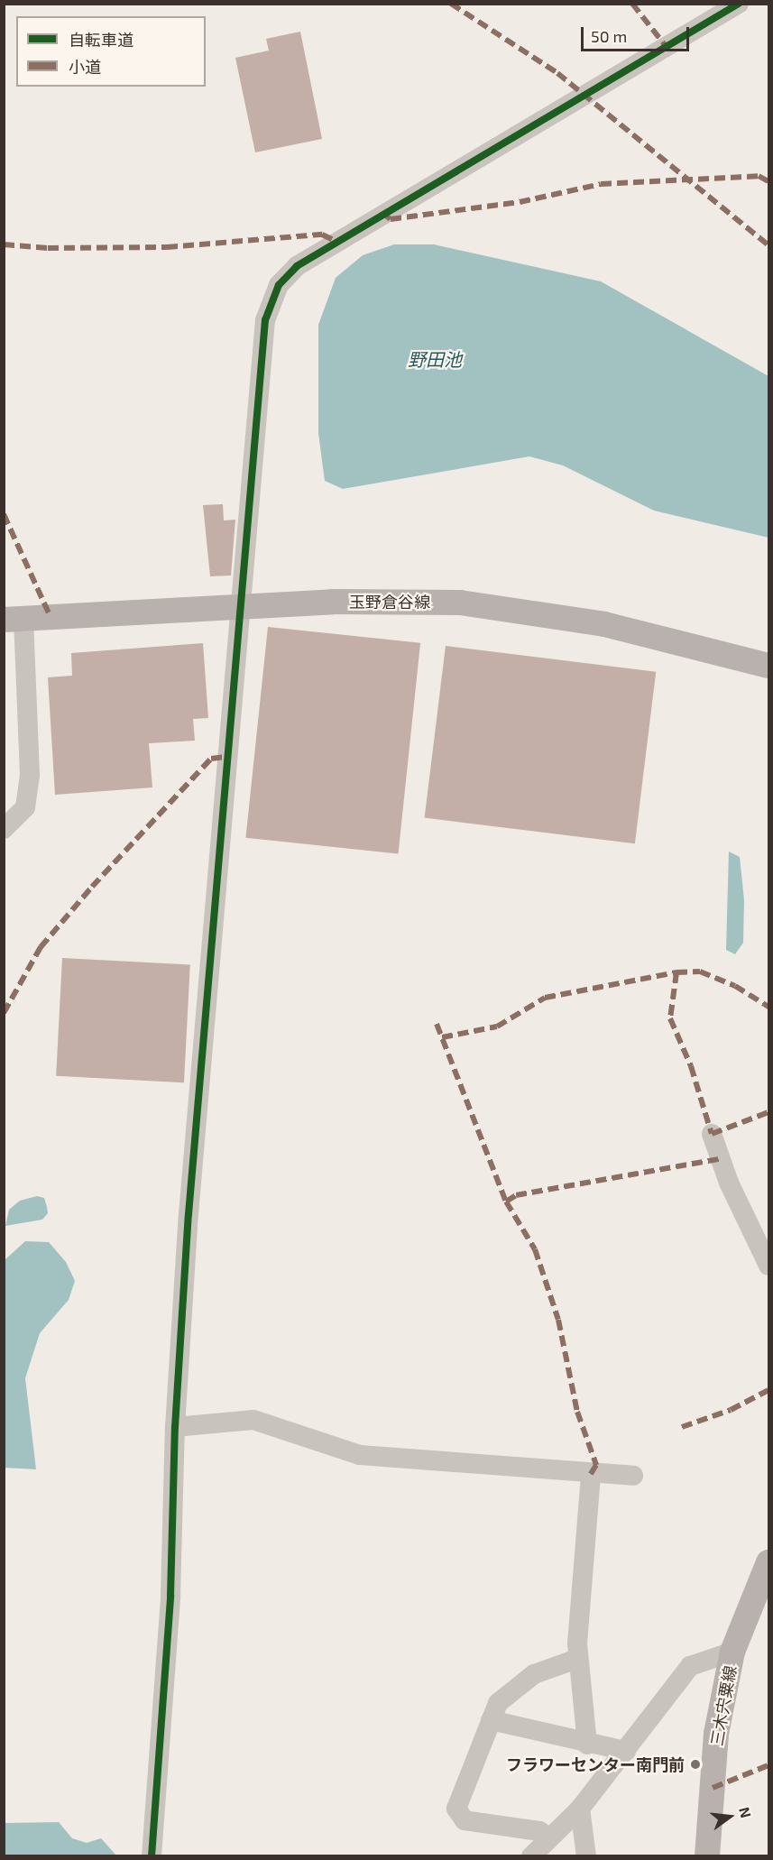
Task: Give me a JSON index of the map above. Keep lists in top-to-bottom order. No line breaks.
{"streets":{"main road":["玉野倉谷線","三木宍粟線"]},"water":["野田池"],"places":["フラワーセンター南門前"],"legend":["自転車道","小道"],"scale_bar":"50 m","north":"right"}
